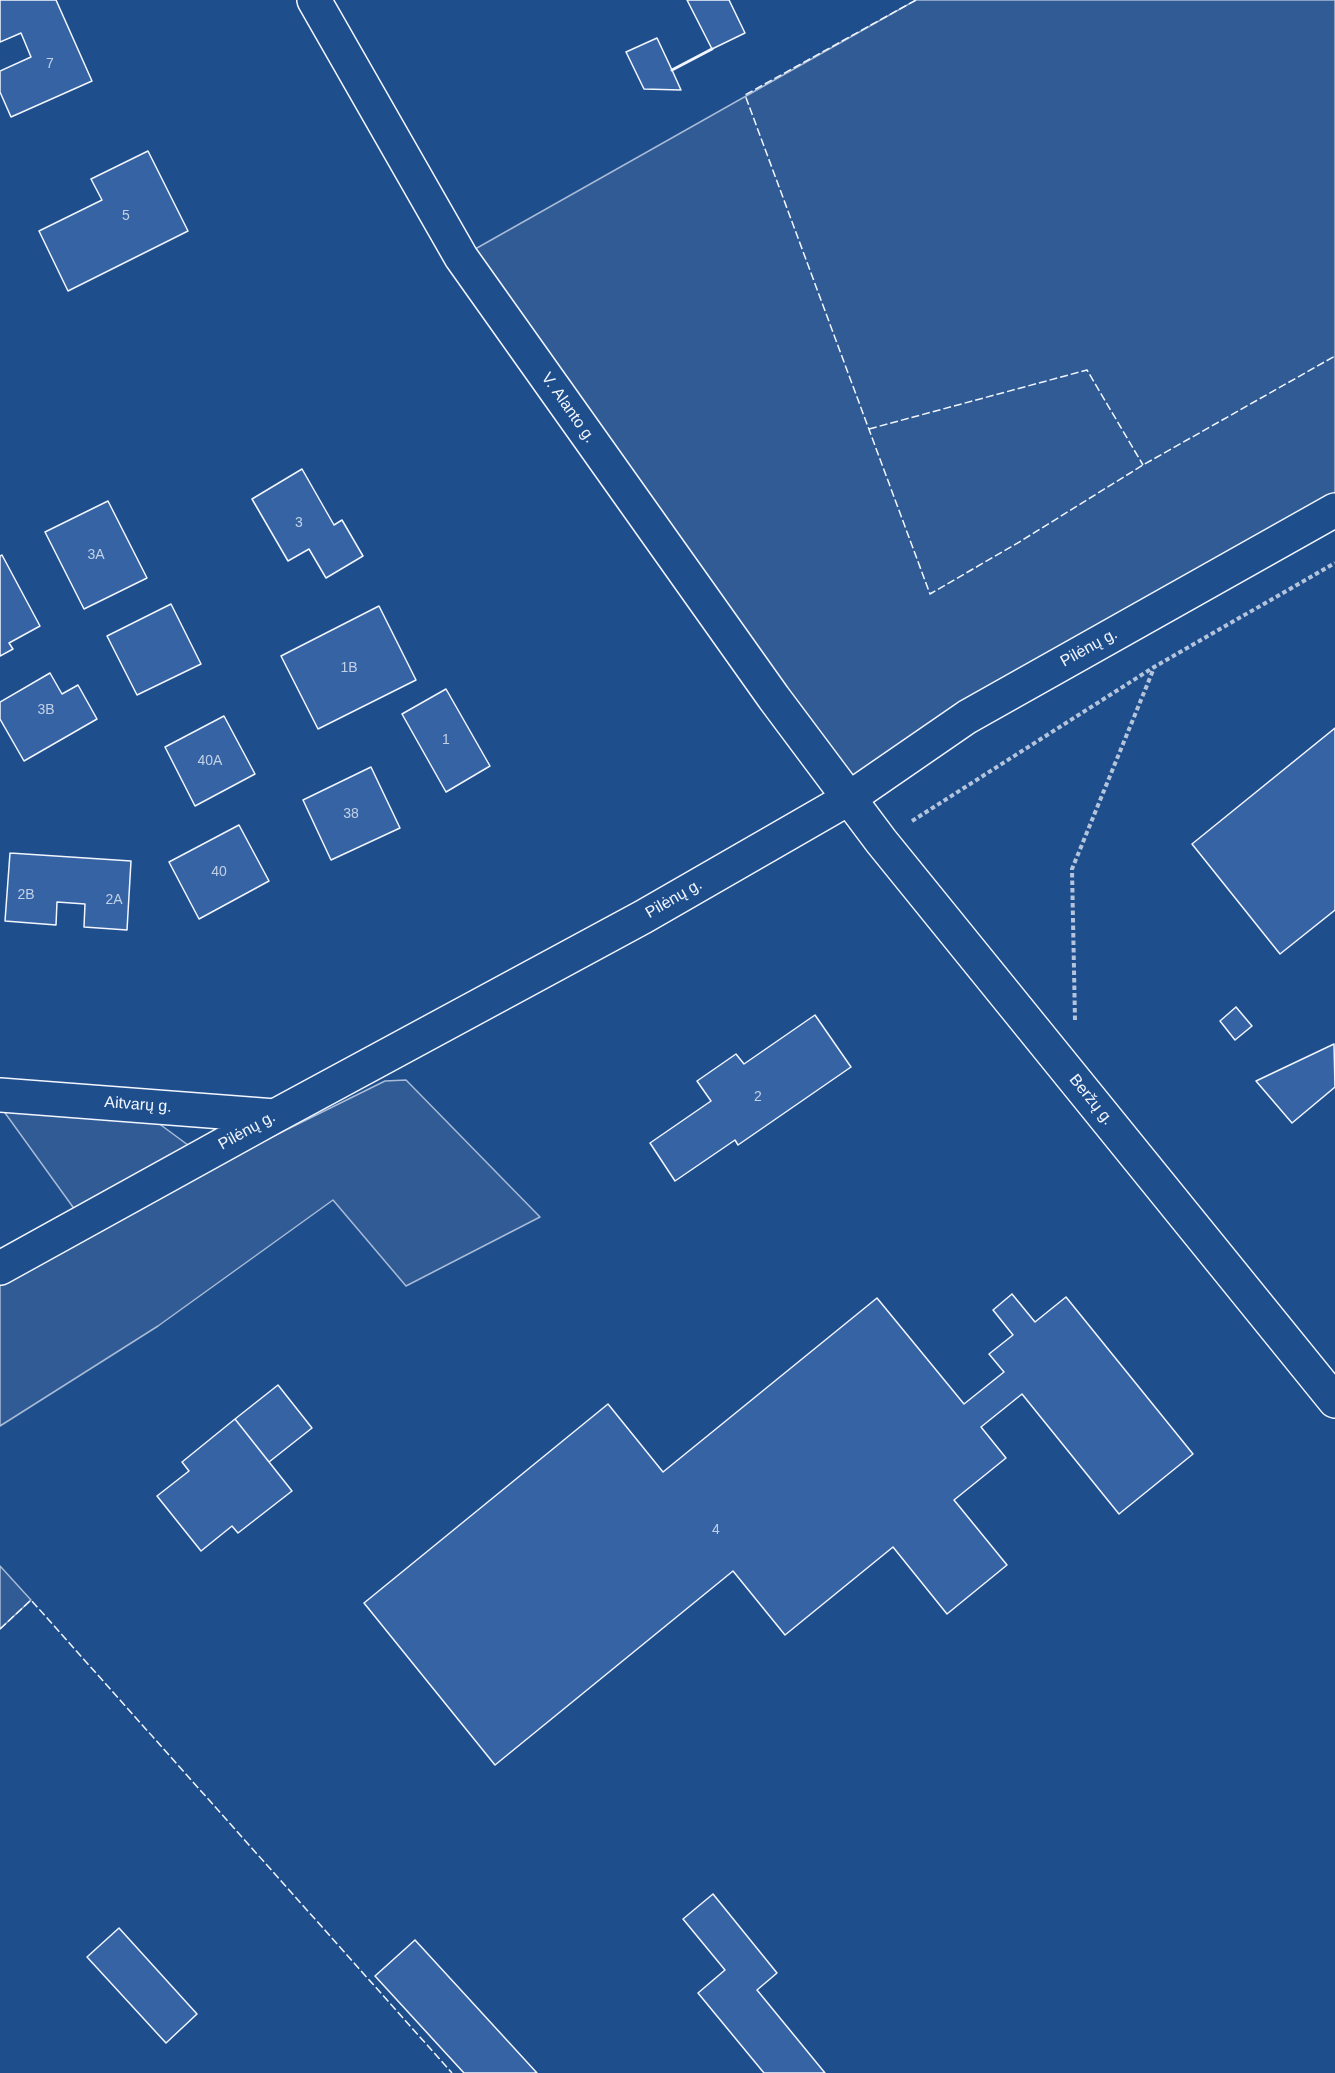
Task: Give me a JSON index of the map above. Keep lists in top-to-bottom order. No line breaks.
{"streets":{"street":["V. Alanto g.","Pilėnų g.","Beržų g.","Aitvarų g."]},"crossings":[["V. Alanto g.","Pilėnų g."],["V. Alanto g.","Beržų g."],["Pilėnų g.","Beržų g."],["Pilėnų g.","Aitvarų g."]],"house_numbers":["7","5","3","3A","1B","3B","1","40A","38","40","2B","2A","2","4"]}
